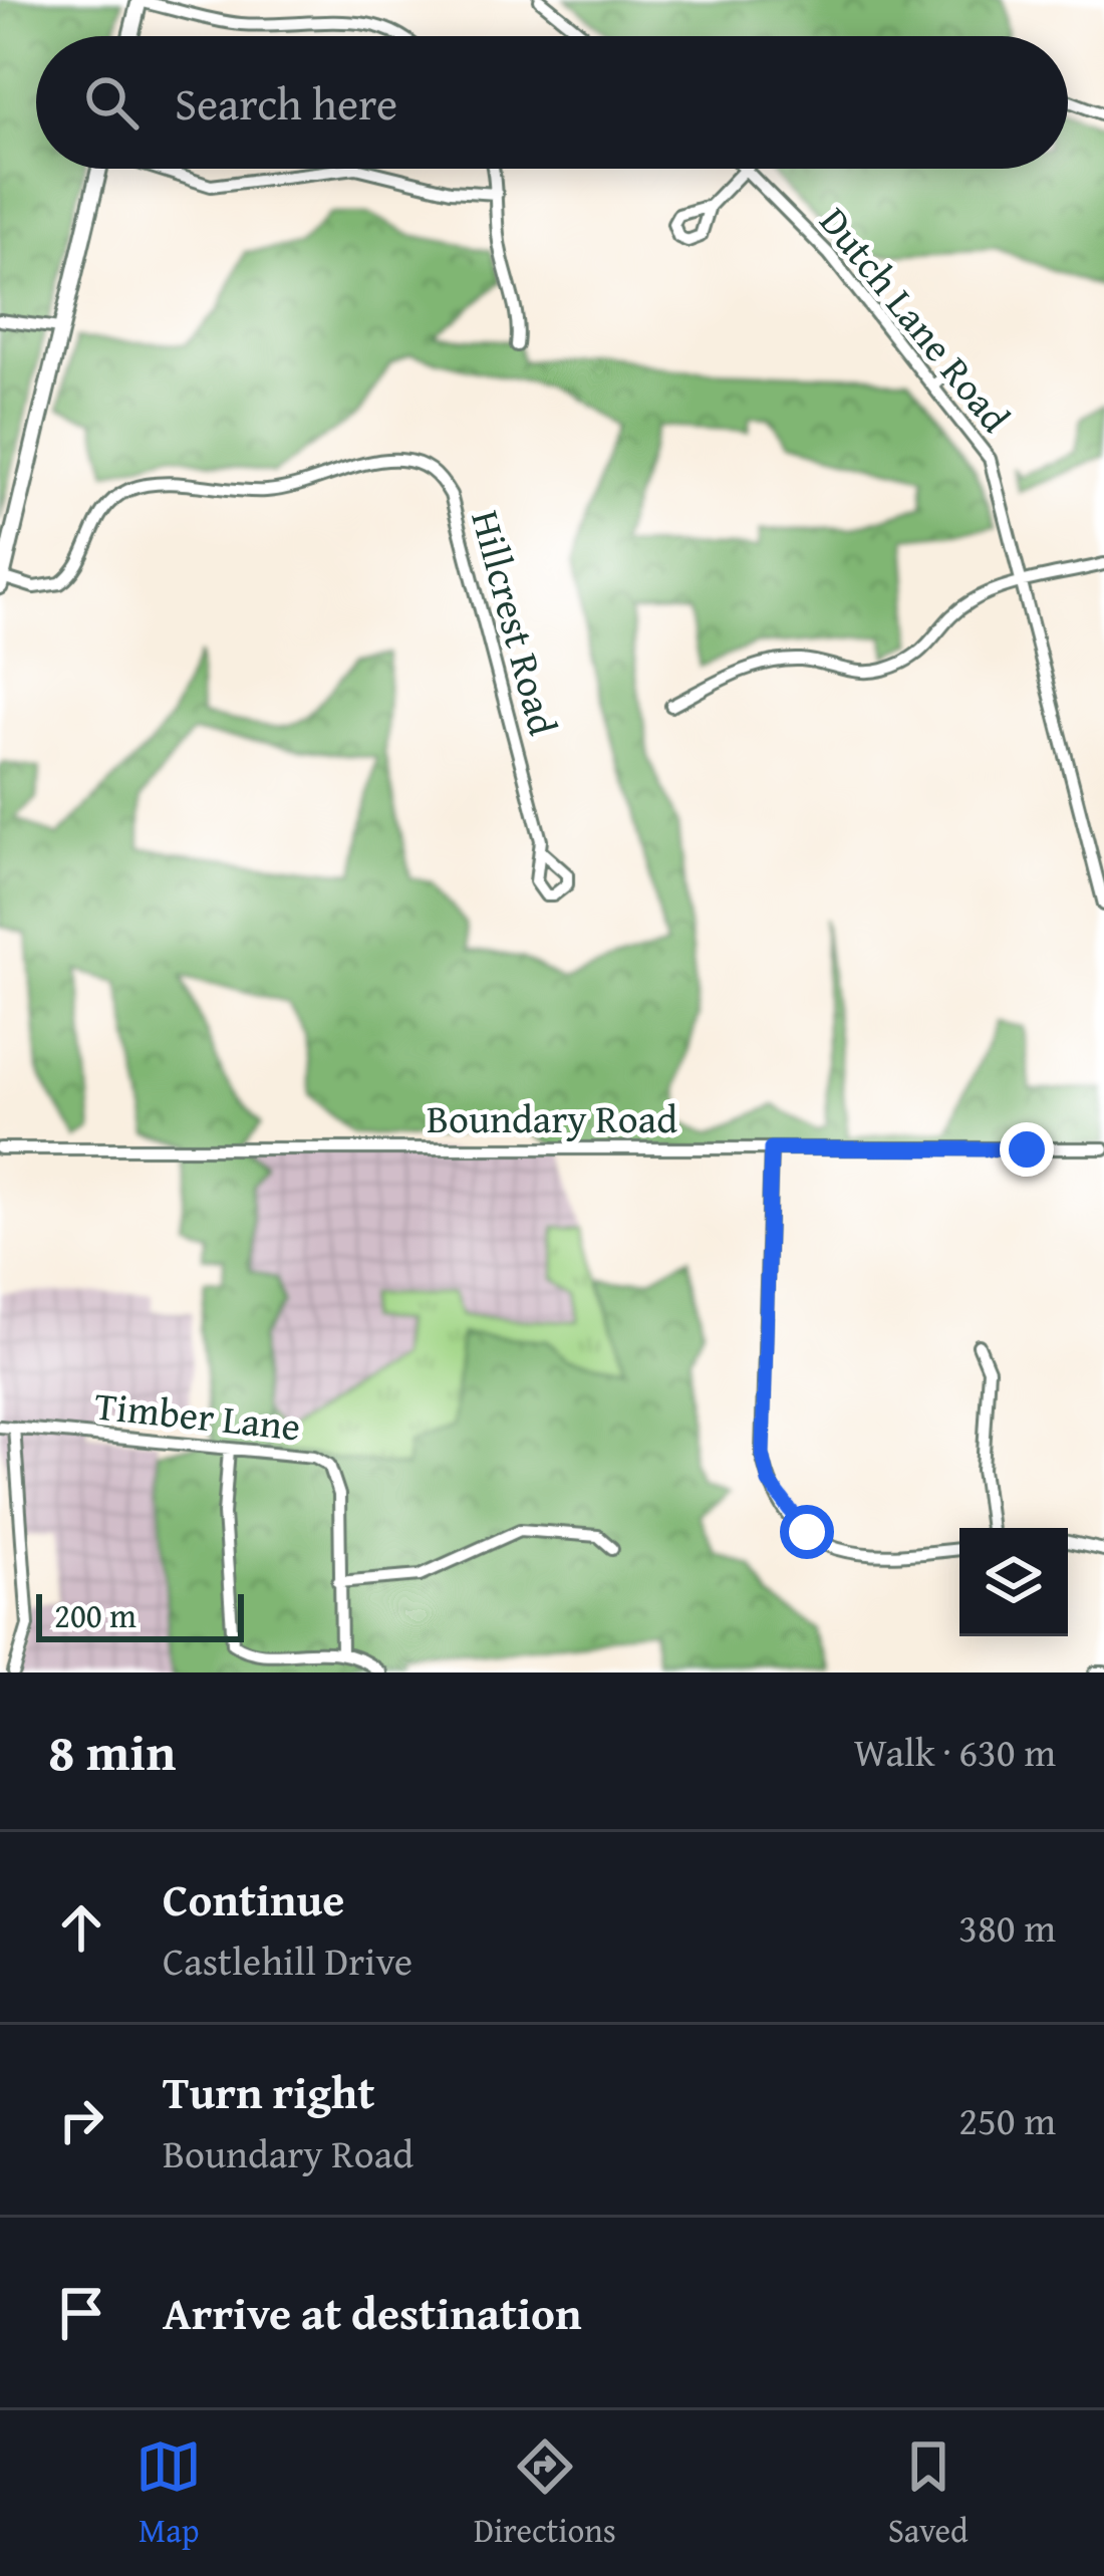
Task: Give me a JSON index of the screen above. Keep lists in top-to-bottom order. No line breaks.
{"streets":{"street":["Dutch Lane Road","Hillcrest Road","Boundary Road","Timber Lane"]},"scale_bar":"200 m","page":{"search":"Search here","scale":"200 m","heading":["8 min","Walk · 630 m"],"list":[["Continue","Castlehill Drive","380 m"],["Turn right","Boundary Road","250 m"],"Arrive at destination"],"nav":["Map","Directions","Saved"]}}
